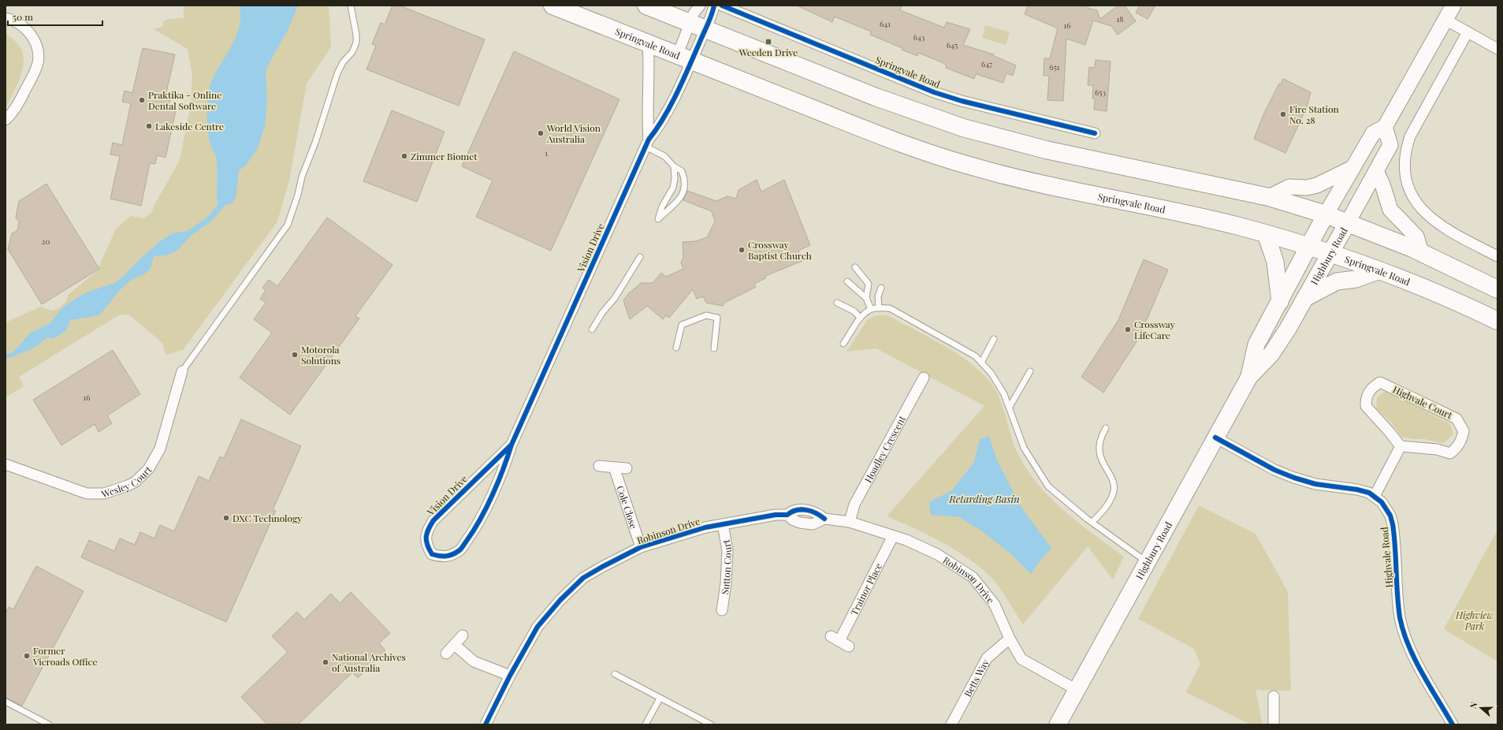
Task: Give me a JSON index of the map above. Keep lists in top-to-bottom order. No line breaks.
{"streets":{"highway":["Springvale Road"],"main road":["Highbury Road"],"street":["Vision Drive","Highvale Court","Hoadley Crescent","Wesley Court","Cole Close","Robinson Drive","Highvale Road","Sutton Court","Trainor Place","Betts Way"]},"crossings":[["Springvale Road","Vision Drive"],["Springvale Road","Highbury Road"],["Highbury Road","Robinson Drive"],["Highbury Road","Highvale Road"],["Hoadley Crescent","Robinson Drive"],["Cole Close","Robinson Drive"],["Robinson Drive","Sutton Court"],["Robinson Drive","Trainor Place"],["Robinson Drive","Betts Way"]],"water":["Retarding Basin"],"parks":["Highview Park"],"places":{"transit":["Weeden Drive"],"other":["Praktika - Online Dental Software","Fire Station No. 28","Lakeside Centre","World Vision Australia","Zimmer Biomet","Crossway Baptist Church","Crossway LifeCare","Motorola Solutions","DXC Technology","Former Vicroads Office","National Archives of Australia"]},"house_numbers":["18","641","16","643","645","647","651","653","1","20","16"],"scale_bar":"50 m","north":"left"}
